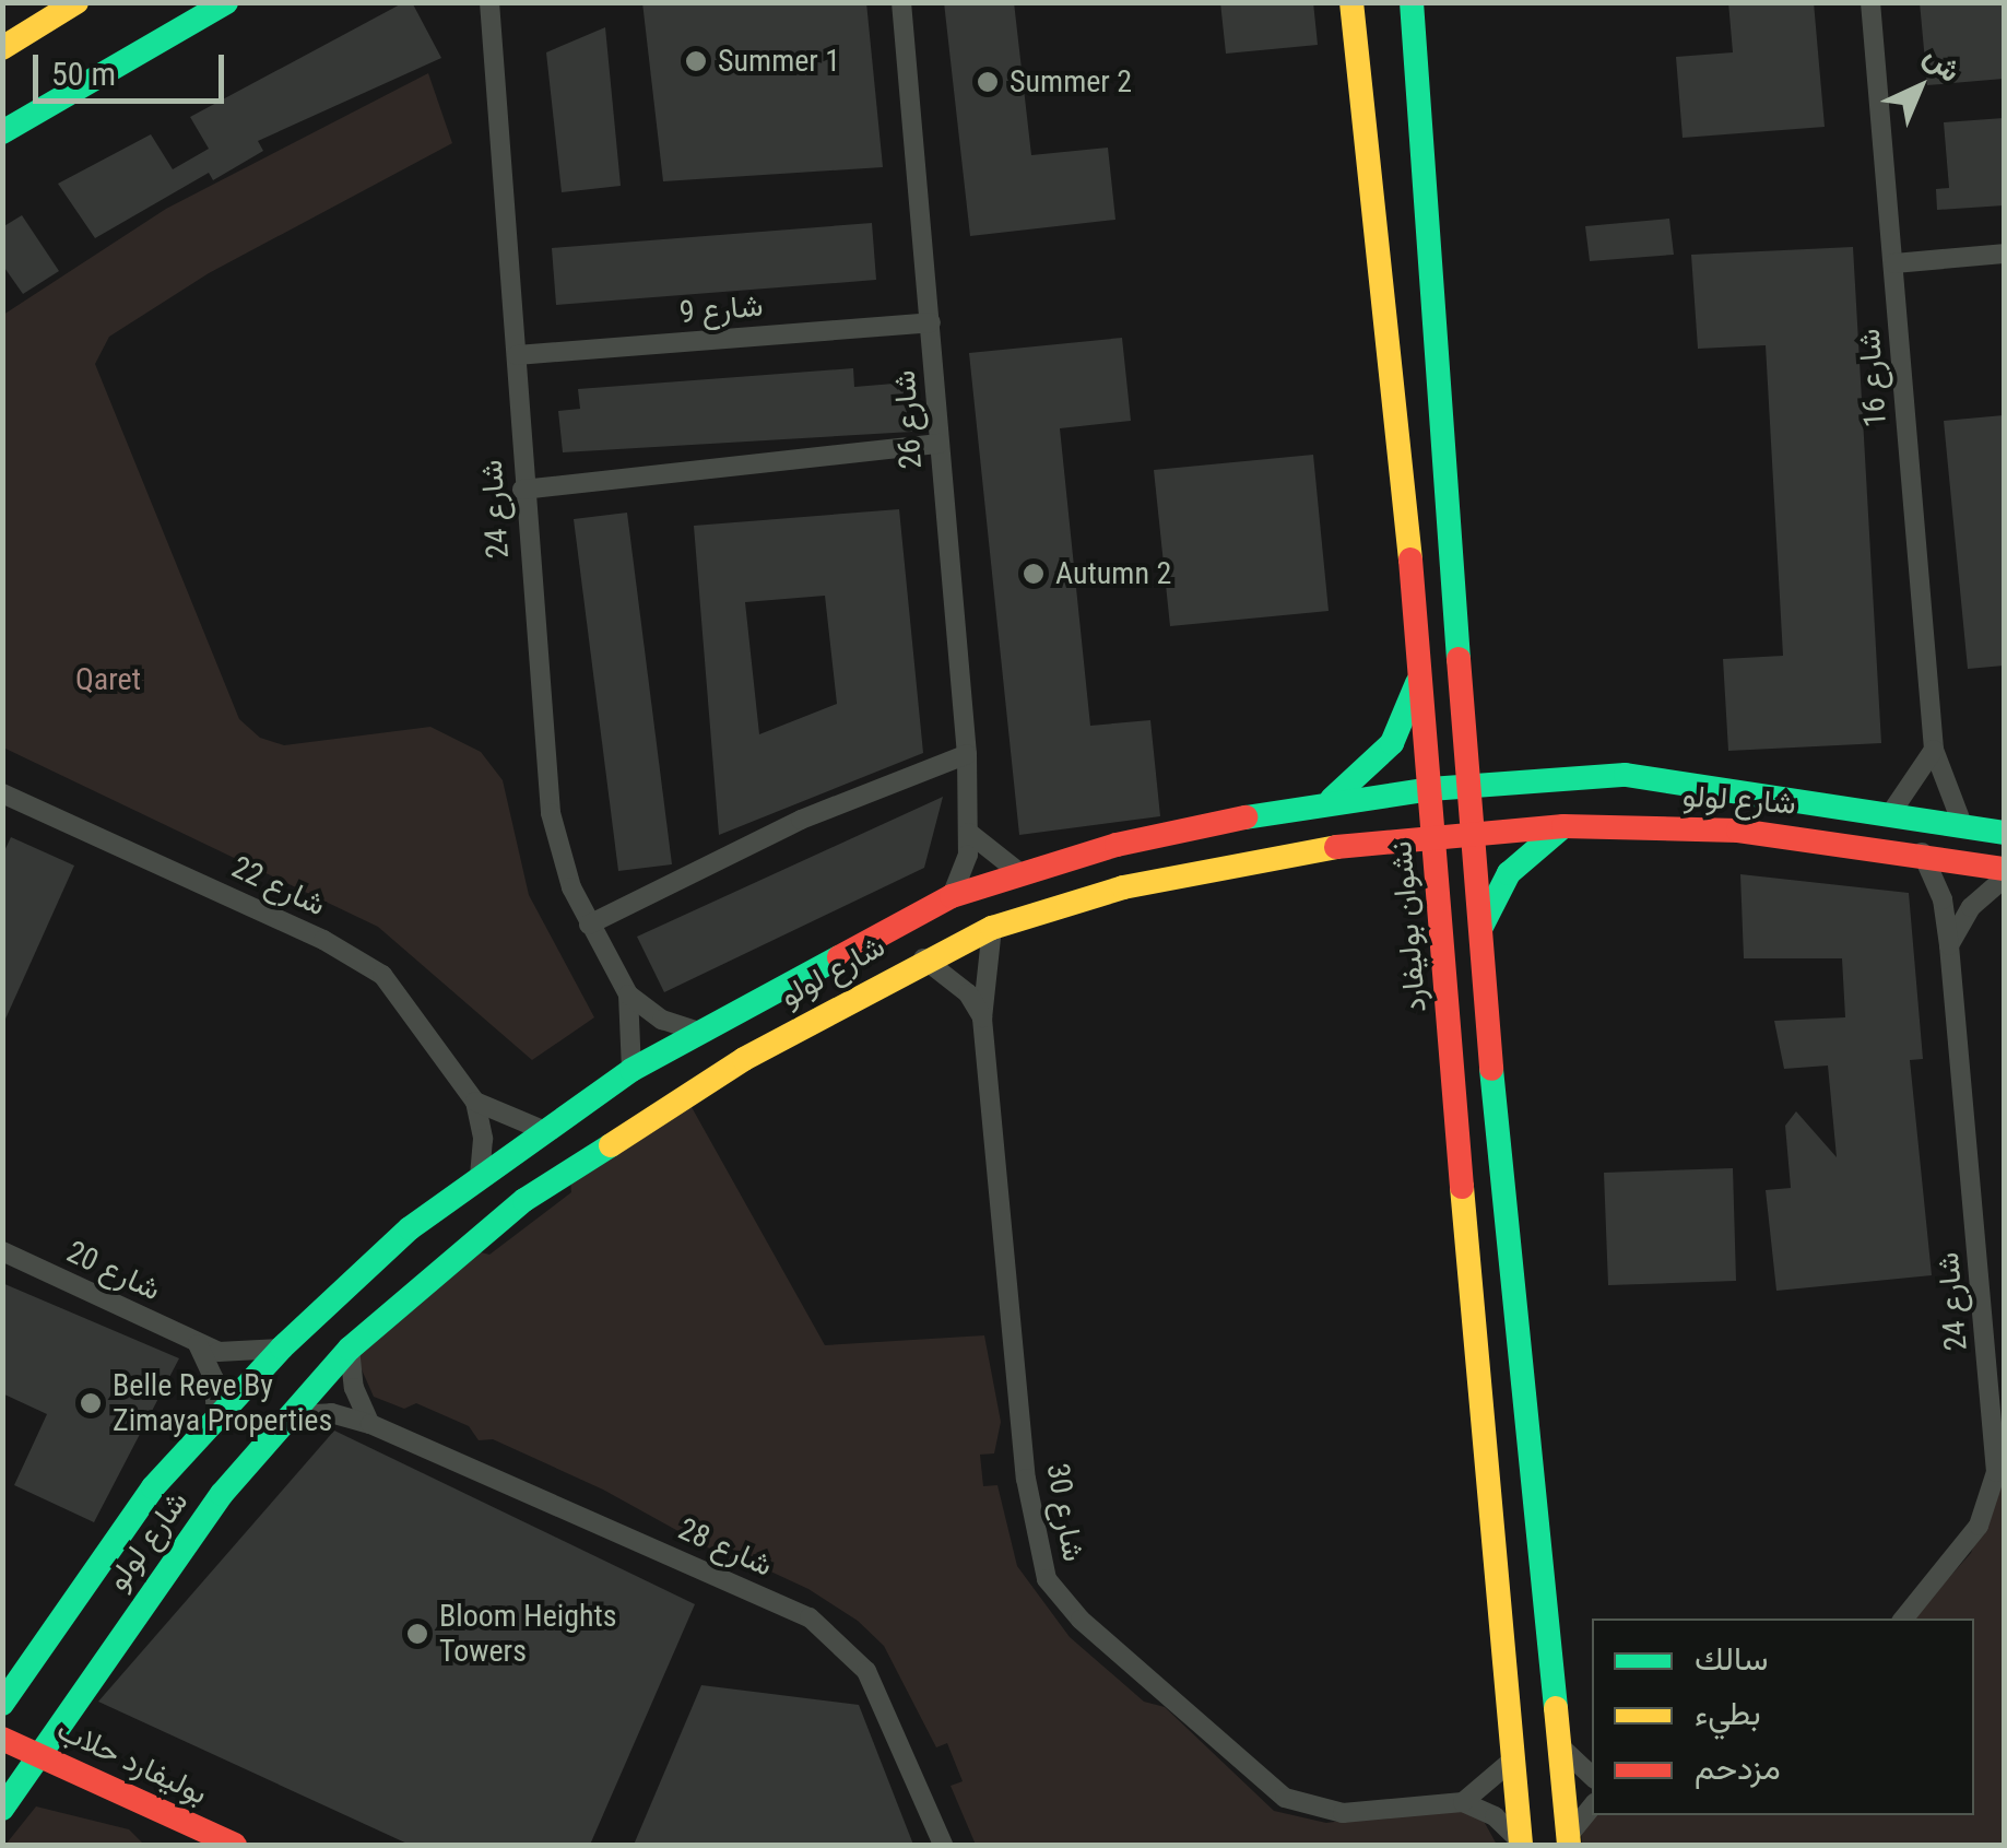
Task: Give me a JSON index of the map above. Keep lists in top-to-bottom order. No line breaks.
{"streets":{"street":["شارع 9","شارع 16","شارع 26","شارع 24","شارع لولو","شارع 22","نشوان بوليفارد","شارع 20","شارع 30","شارع 28","بوليفارد حلاب"]},"crossings":[["شارع 9","شارع 26"],["شارع 9","شارع 24"],["شارع 16","شارع لولو"],["شارع 26","شارع لولو"],["شارع 24","شارع لولو"],["شارع لولو","شارع 22"],["شارع لولو","نشوان بوليفارد"],["شارع لولو","شارع 20"],["شارع لولو","شارع 30"],["شارع لولو","شارع 28"],["شارع لولو","بوليفارد حلاب"]],"parks":["Qaret"],"places":["Summer 1","Summer 2","Autumn 2","Belle Reve By Zimaya Properties","Bloom Heights Towers"],"legend":["سالك","بطيء","مزدحم"],"scale_bar":"50 m","north":"top right"}
